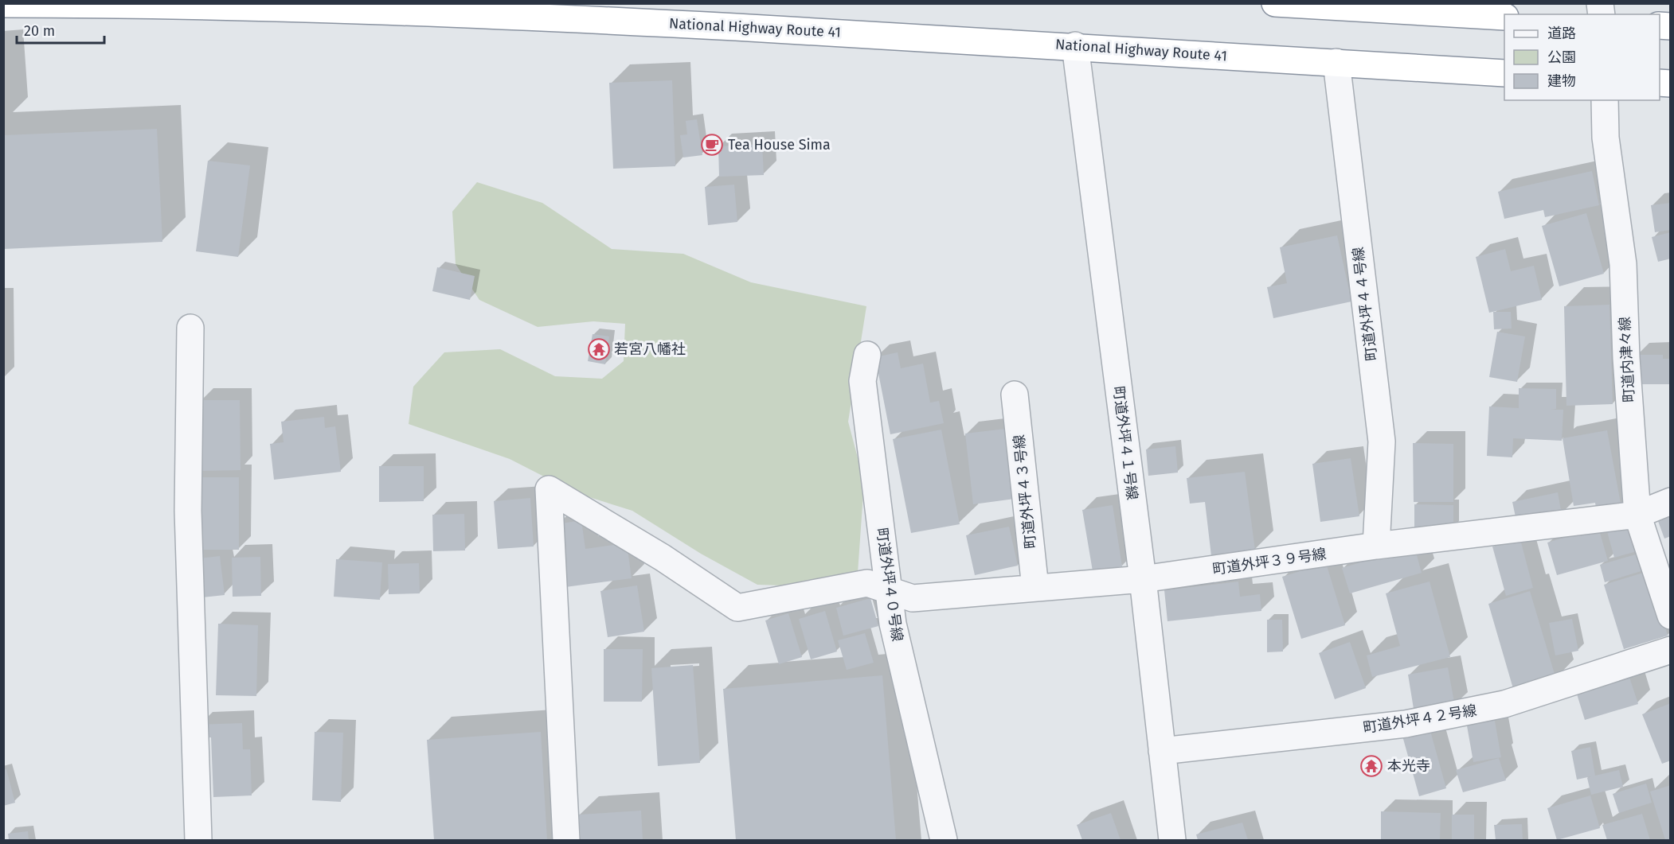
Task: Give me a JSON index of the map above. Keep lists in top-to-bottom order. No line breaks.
{"streets":{"highway":["National Highway Route 41"],"street":["町道外坪４４号線","町道内津々線","町道外坪４１号線","町道外坪４３号線","町道外坪３９号線","町道外坪４０号線","町道外坪４２号線"]},"crossings":[["National Highway Route 41","町道外坪４４号線"],["National Highway Route 41","町道外坪４１号線"],["町道外坪４４号線","町道外坪３９号線"],["町道内津々線","町道外坪３９号線"],["町道外坪４１号線","町道外坪３９号線"],["町道外坪４１号線","町道外坪４２号線"],["町道外坪４３号線","町道外坪３９号線"],["町道外坪３９号線","町道外坪４０号線"]],"places":{"cafe":["Tea House Sima"],"temple":["若宮八幡社","本光寺"]},"legend":["道路","公園","建物"],"scale_bar":"20 m"}
